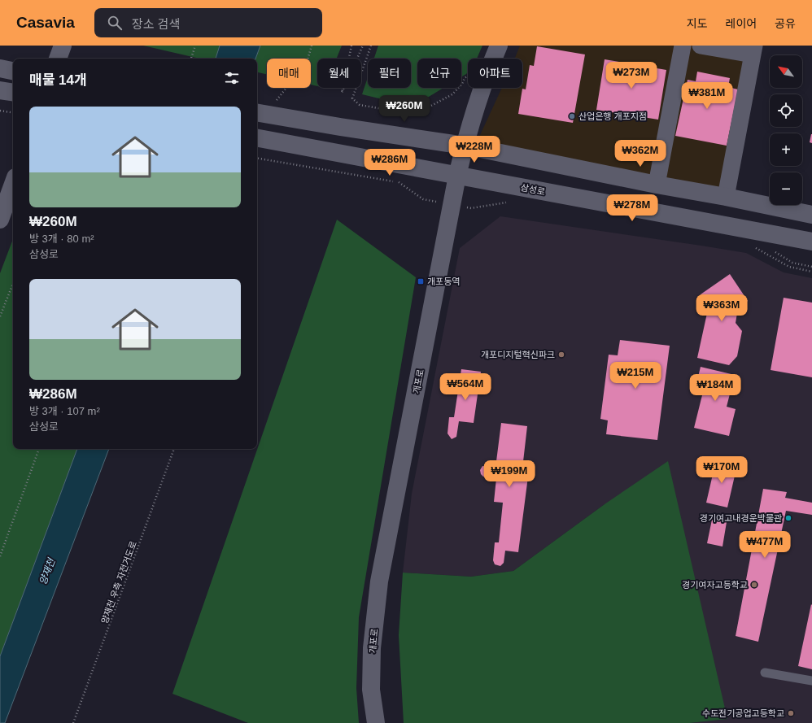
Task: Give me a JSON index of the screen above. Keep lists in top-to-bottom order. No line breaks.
{"streets":{"main road":["삼성로","개포로"],"path":["양재천 우측 자전거도로"]},"crossings":[["삼성로","개포로"]],"water":["양재천"],"places":{"other":["산업은행 개포지점","개포디지털혁신파크","경기여고내경운박물관","경기여자고등학교","수도전기공업고등학교"],"transit":["개포동역"]},"north":"top left","page":{"header":"Casavia","search":"장소 검색","nav":["지도","레이어","공유"],"map_buttons":["+","−"],"chip":["매매","월세","필터","신규","아파트"],"heading":"매물 14개","price":["₩273M","₩381M","₩260M","₩228M","₩362M","₩286M","₩278M","₩363M","₩215M","₩564M","₩184M","₩170M","₩199M","₩477M"],"list":[{"name":"₩260M","note":"방 3개 · 80 m² · 삼성로"},{"name":"₩286M","note":"방 3개 · 107 m² · 삼성로"}]}}
